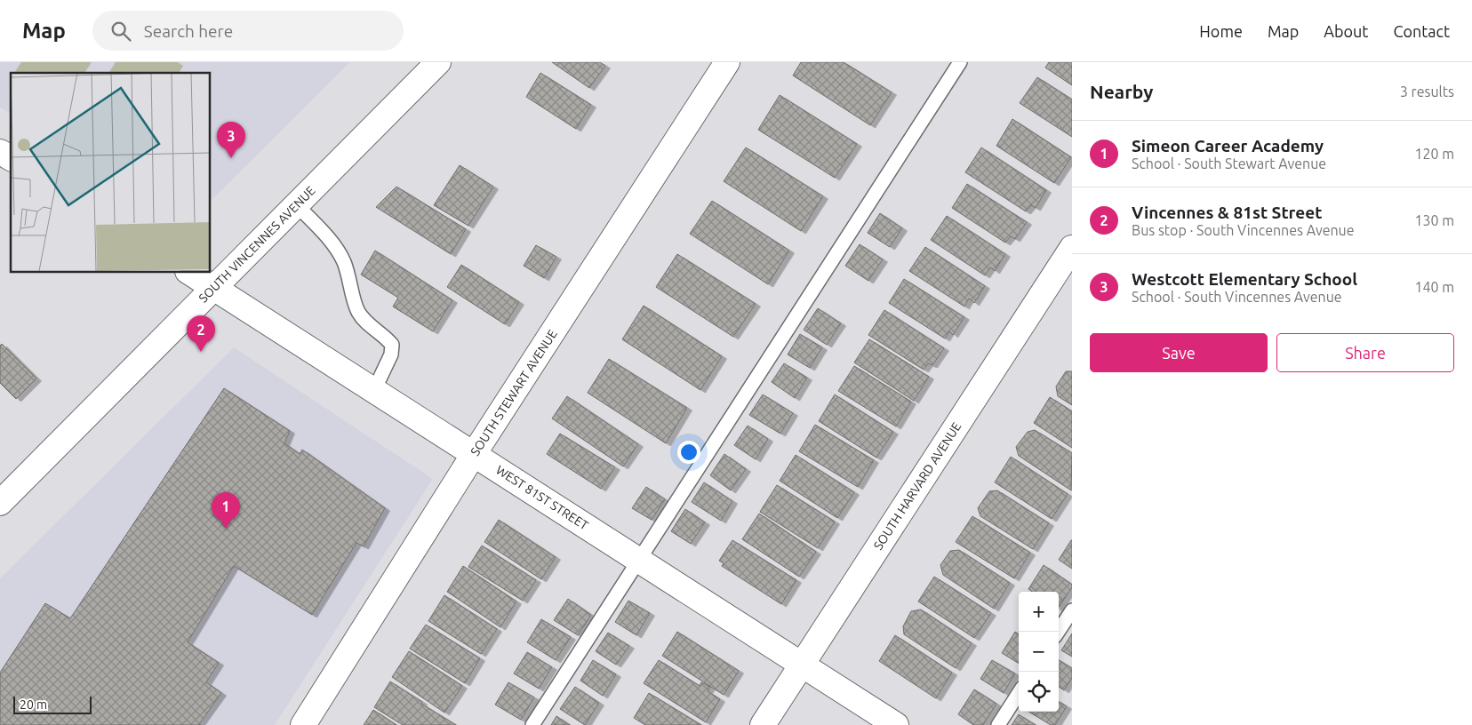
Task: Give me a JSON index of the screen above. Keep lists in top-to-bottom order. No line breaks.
{"streets":{"street":["SOUTH VINCENNES AVENUE","SOUTH STEWART AVENUE","SOUTH HARVARD AVENUE","WEST 81ST STREET"]},"crossings":[["SOUTH VINCENNES AVENUE","WEST 81ST STREET"],["SOUTH STEWART AVENUE","WEST 81ST STREET"],["SOUTH HARVARD AVENUE","WEST 81ST STREET"]],"scale_bar":"20 m","page":{"header":"Map","search":"Search here","nav":["Home","Map","About","Contact"],"heading":["Nearby","3 results"],"list":[{"mark":"1","name":"Simeon Career Academy","note":"School · South Stewart Avenue","value":"120 m"},{"mark":"2","name":"Vincennes & 81st Street","note":"Bus stop · South Vincennes Avenue","value":"130 m"},{"mark":"3","name":"Westcott Elementary School","note":"School · South Vincennes Avenue","value":"140 m"}],"pins":["3","2","1"],"buttons":["Save","Share"],"map_buttons":["+","−"],"scale":"20 m"}}
